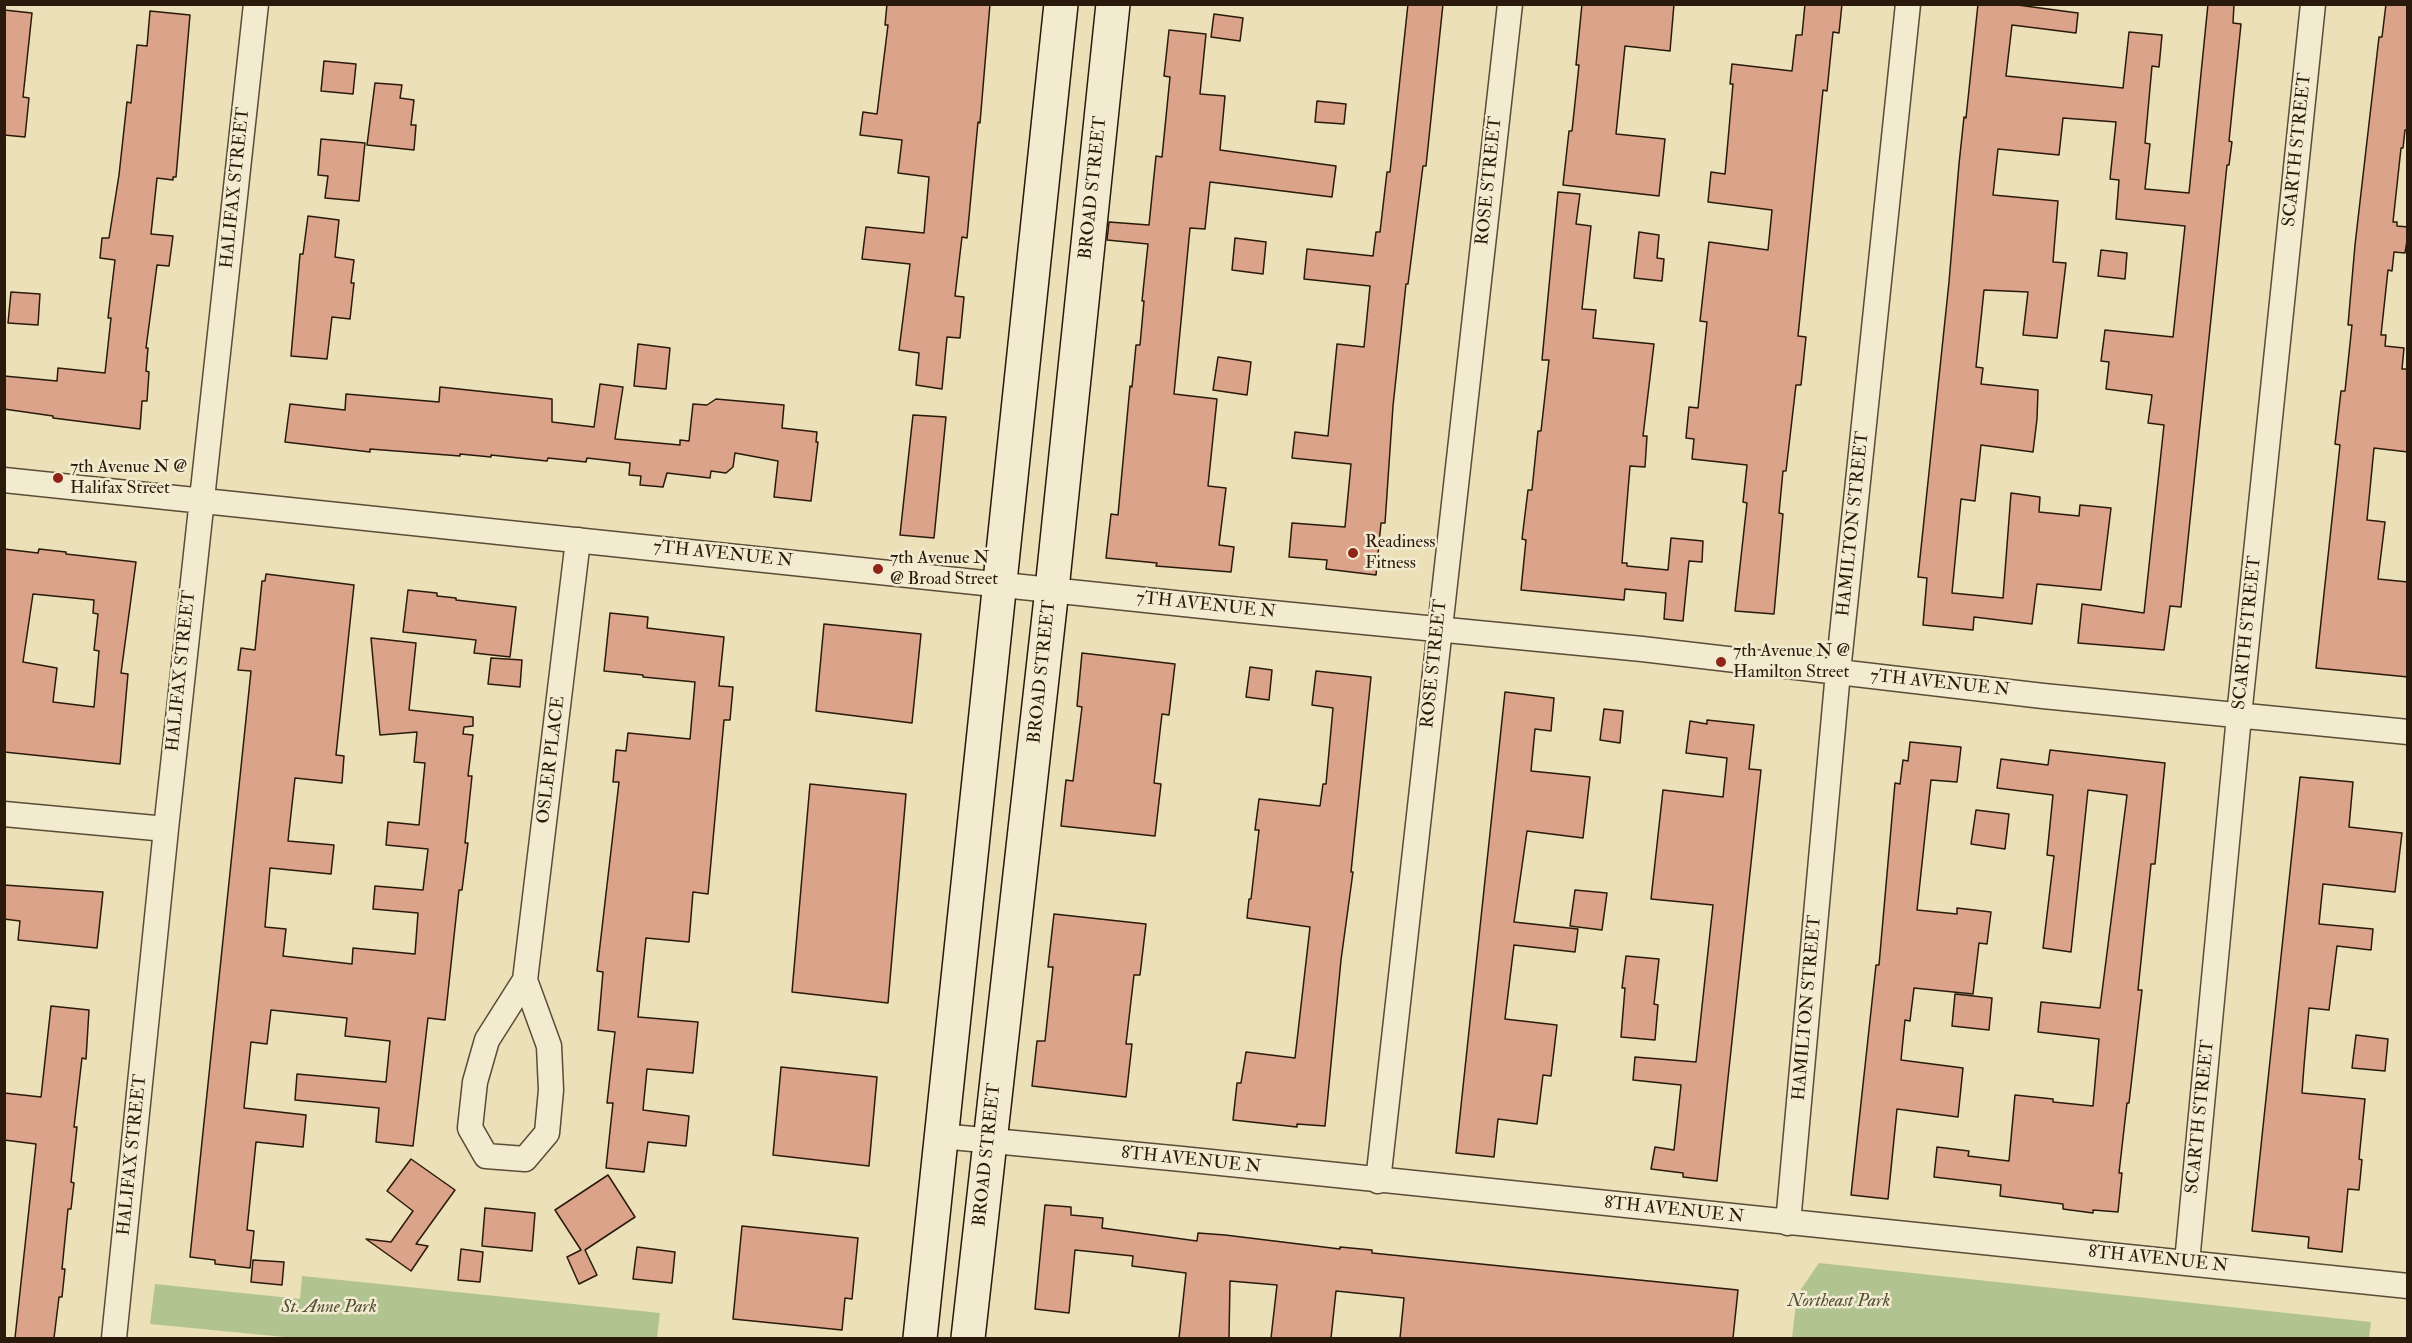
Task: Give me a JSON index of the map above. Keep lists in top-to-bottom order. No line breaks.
{"streets":{"main road":["BROAD STREET"],"street":["SCARTH STREET","ROSE STREET","HALIFAX STREET","HAMILTON STREET","7TH AVENUE N","OSLER PLACE","8TH AVENUE N"]},"crossings":[["SCARTH STREET","7TH AVENUE N"],["SCARTH STREET","8TH AVENUE N"],["ROSE STREET","7TH AVENUE N"],["ROSE STREET","8TH AVENUE N"],["HALIFAX STREET","7TH AVENUE N"],["BROAD STREET","7TH AVENUE N"],["BROAD STREET","8TH AVENUE N"],["HAMILTON STREET","7TH AVENUE N"],["HAMILTON STREET","8TH AVENUE N"],["7TH AVENUE N","OSLER PLACE"]],"parks":["Northeast Park","St. Anne Park"],"places":["7th Avenue N @ Halifax Street","Readiness Fitness","7th Avenue N @ Broad Street","7th Avenue N @ Hamilton Street"]}
